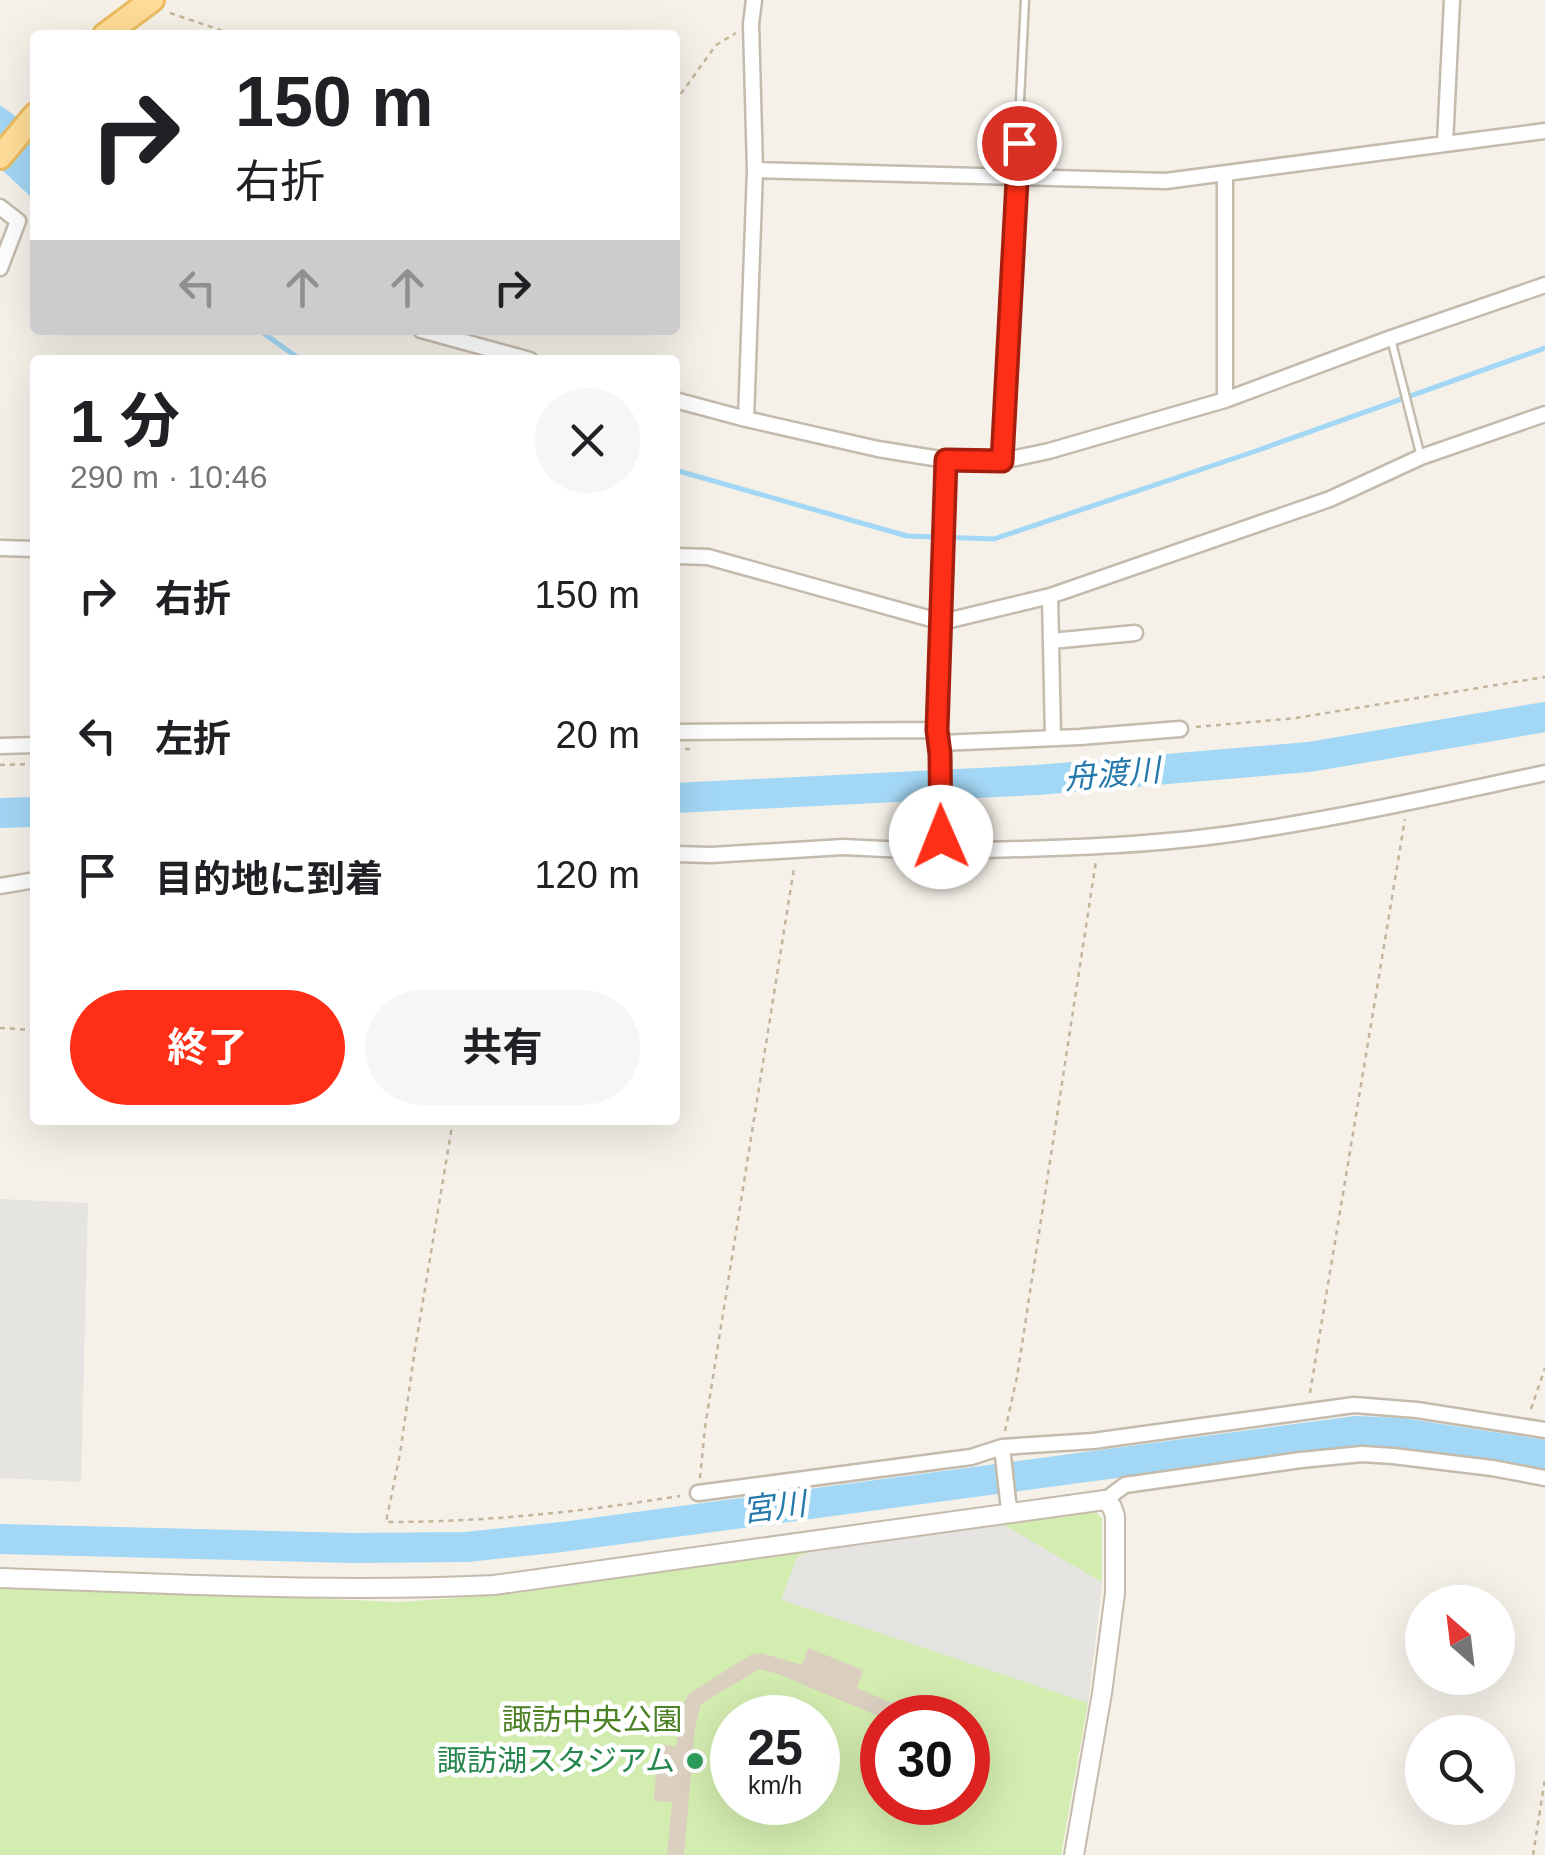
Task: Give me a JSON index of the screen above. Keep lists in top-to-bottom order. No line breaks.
{"water":["舟渡川","宮川"],"parks":["諏訪中央公園"],"places":["諏訪湖スタジアム"],"north":"top left","page":{"turn":["150 m","右折"],"heading":["1 分","290 m · 10:46"],"list":[{"name":"右折","value":"150 m"},{"name":"左折","value":"20 m"},{"name":"目的地に到着","value":"120 m"}],"buttons":["終了","共有"],"speed":"25 km/h","limit":"30"}}
